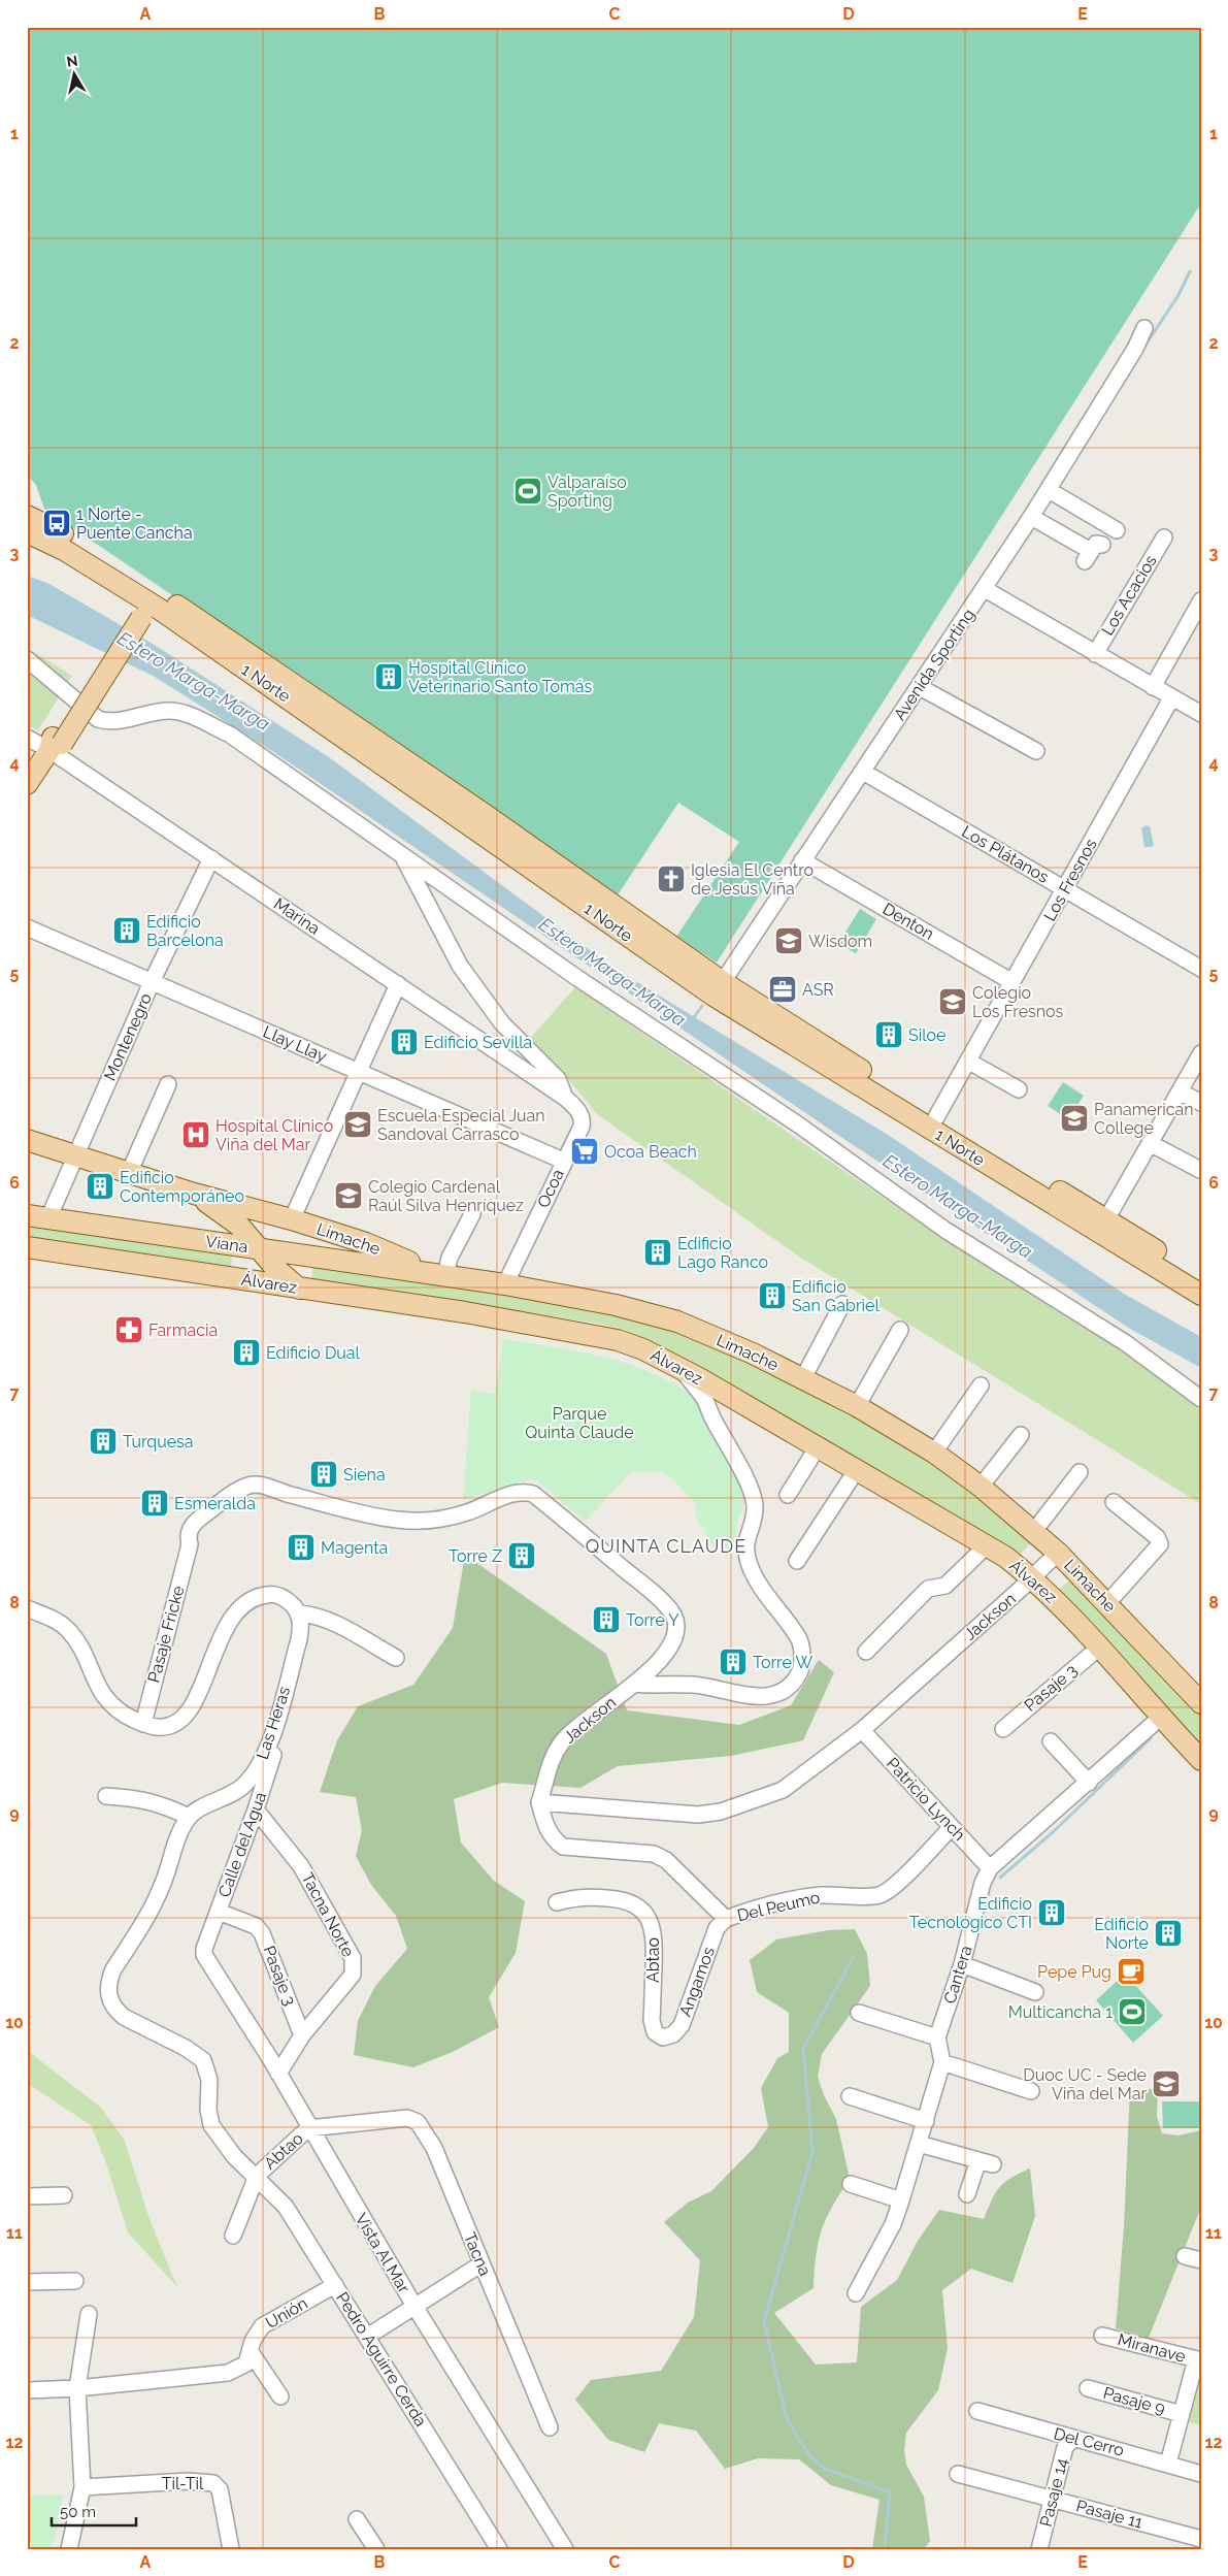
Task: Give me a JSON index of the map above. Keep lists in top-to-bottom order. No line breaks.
{"streets":{"main road":["1 Norte","Limache","Viana","Álvarez"],"street":["Los Acacios","Avenida Sporting","Los Plátanos","Los Fresnos","Marina","Denton","Montenegro","Llay Llay","Ocoa","Jackson","Pasaje Fricke","Pasaje 3","Las Heras","Patricio Lynch","Calle del Agua","Del Peumo","Tacna Norte","Abtao","Cantera","Angamos","Vista Al Mar","Tacna","Unión","Miranave","Pedro Aguirre Cerda","Pasaje 9","Del Cerro","Til-Til","Pasaje 14","Pasaje 11"]},"crossings":[["Los Acacios","Avenida Sporting"],["Los Acacios","Los Fresnos"],["Avenida Sporting","1 Norte"],["Avenida Sporting","Los Plátanos"],["Avenida Sporting","Denton"],["1 Norte","Los Fresnos"],["Los Plátanos","Los Fresnos"],["Los Fresnos","Denton"],["Marina","Montenegro"],["Marina","Ocoa"],["Montenegro","Llay Llay"],["Montenegro","Limache"],["Montenegro","Viana"],["Llay Llay","Ocoa"],["Ocoa","Limache"],["Limache","Viana"],["Limache","Álvarez"],["Limache","Jackson"],["Álvarez","Jackson"],["Álvarez","Pasaje 3"],["Álvarez","Cantera"],["Jackson","Pasaje Fricke"],["Jackson","Patricio Lynch"],["Jackson","Del Peumo"],["Pasaje 3","Calle del Agua"],["Pasaje 3","Tacna Norte"],["Las Heras","Calle del Agua"],["Patricio Lynch","Del Peumo"],["Patricio Lynch","Cantera"],["Calle del Agua","Tacna Norte"],["Calle del Agua","Vista Al Mar"],["Del Peumo","Angamos"],["Tacna Norte","Vista Al Mar"],["Abtao","Angamos"],["Abtao","Vista Al Mar"],["Abtao","Tacna"],["Abtao","Pedro Aguirre Cerda"],["Unión","Pedro Aguirre Cerda"],["Del Cerro","Pasaje 14"],["Pasaje 14","Pasaje 11"]],"districts":["QUINTA CLAUDE"],"water":["Estero Marga-Marga"],"parks":["Parque Quinta Claude"],"places":{"sports":["Valparaíso Sporting","Multicancha 1"],"bus stop":["1 Norte - Puente Cancha"],"building":["Hospital Clínico Veterinario Santo Tomás","Edificio Barcelona","Siloe","Edificio Sevilla","Edificio Contemporáneo","Edificio Lago Ranco","Edificio San Gabriel","Edificio Dual","Turquesa","Siena","Esmeralda","Magenta","Torre Z","Torre Y","Torre W","Edificio Tecnológico CTI","Edificio Norte"],"church":["Iglesia El Centro de Jesús Viña"],"school or university":["Wisdom","Colegio Los Fresnos","Panamerican College","Escuela Especial Juan Sandoval Carrasco","Colegio Cardenal Raúl Silva Henríquez","Duoc UC - Sede Viña del Mar"],"office":["ASR"],"hospital":["Hospital Clínico Viña del Mar"],"supermarket":["Ocoa Beach"],"pharmacy":["Farmacia"],"cafe":["Pepe Pug"]},"scale_bar":"50 m","north":"top","grid":{"columns":["A","B","C","D","E"],"rows":["1","2","3","4","5","6","7","8","9","10","11","12"]}}
